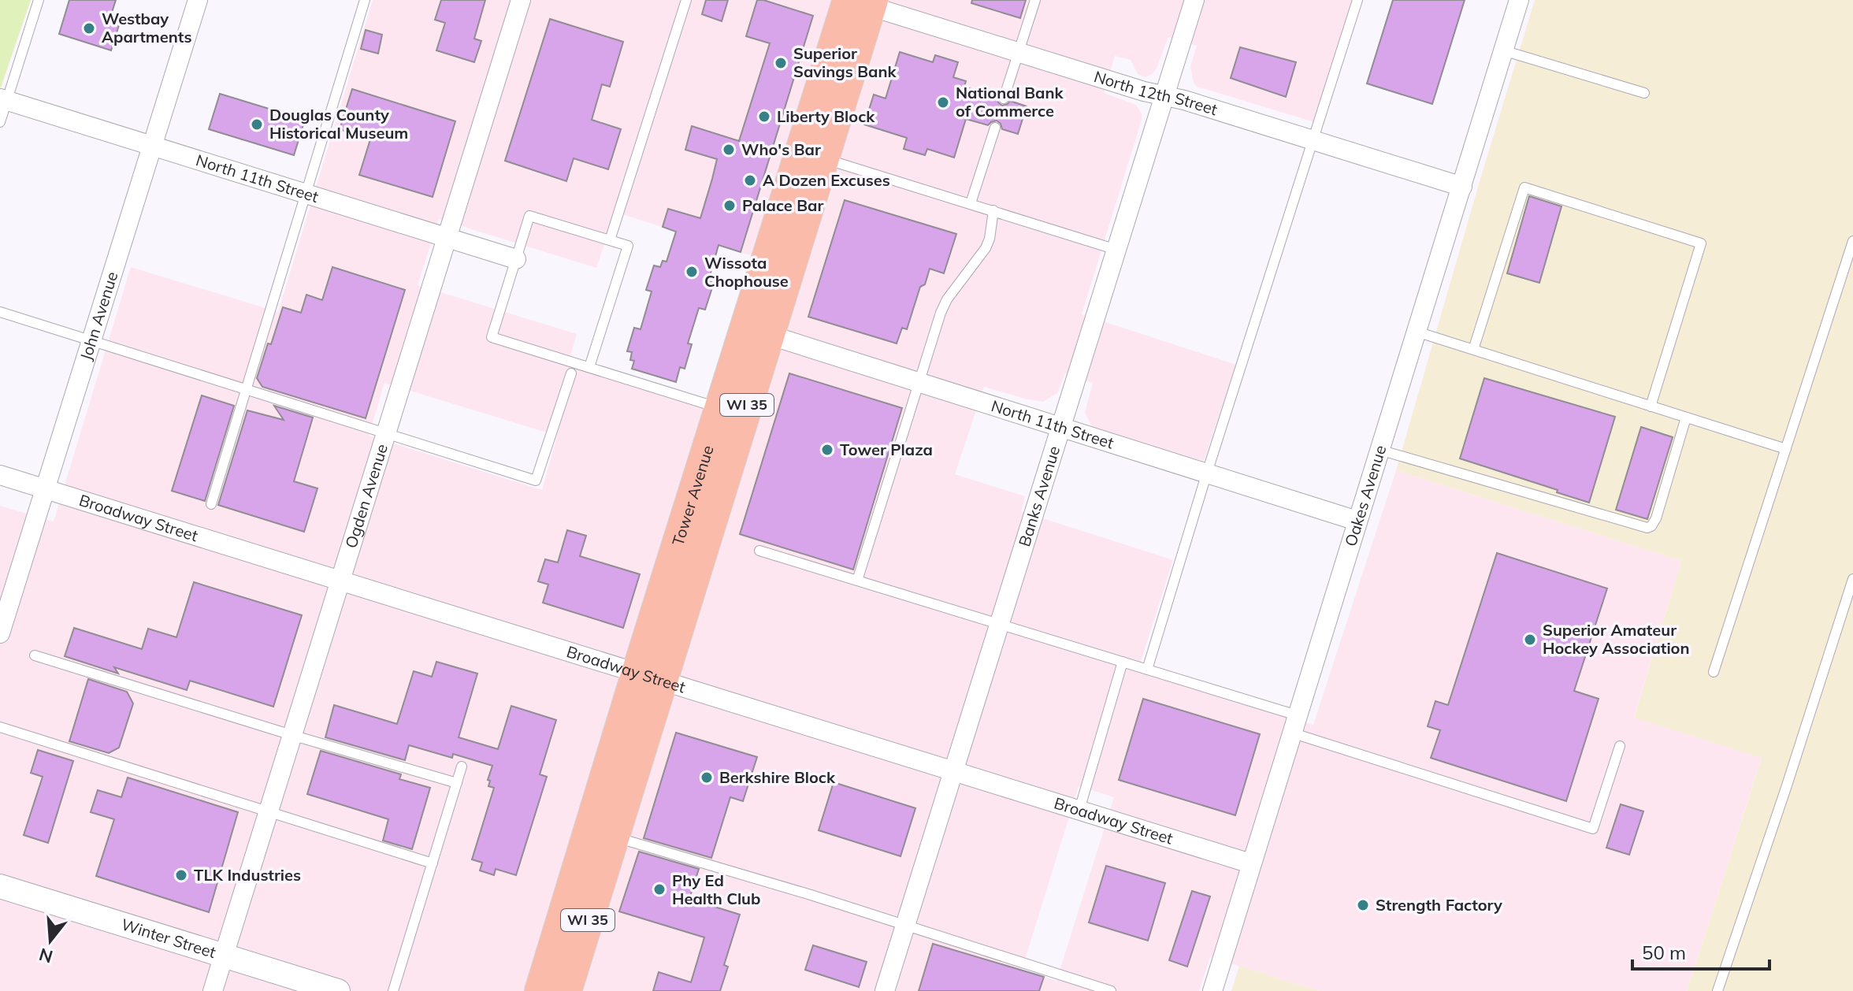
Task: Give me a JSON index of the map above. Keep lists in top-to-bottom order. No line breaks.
{"streets":{"main road":["WI 35","Tower Avenue"],"street":["North 12th Street","North 11th Street","John Avenue","Ogden Avenue","Banks Avenue","Oakes Avenue","Broadway Street","Winter Street"]},"crossings":[["North 12th Street","Tower Avenue"],["North 12th Street","Banks Avenue"],["North 12th Street","Oakes Avenue"],["North 11th Street","John Avenue"],["North 11th Street","Ogden Avenue"],["North 11th Street","Tower Avenue"],["North 11th Street","Banks Avenue"],["North 11th Street","Oakes Avenue"],["John Avenue","Broadway Street"],["Ogden Avenue","Broadway Street"],["Ogden Avenue","Winter Street"],["Tower Avenue","Broadway Street"],["Banks Avenue","Broadway Street"],["Oakes Avenue","Broadway Street"]],"places":["Westbay Apartments","Superior Savings Bank","National Bank of Commerce","Liberty Block","Douglas County Historical Museum","Who's Bar","A Dozen Excuses","Palace Bar","Wissota Chophouse","Tower Plaza","Superior Amateur Hockey Association","Berkshire Block","TLK Industries","Phy Ed Health Club","Strength Factory"],"scale_bar":"50 m","north":"bottom"}
